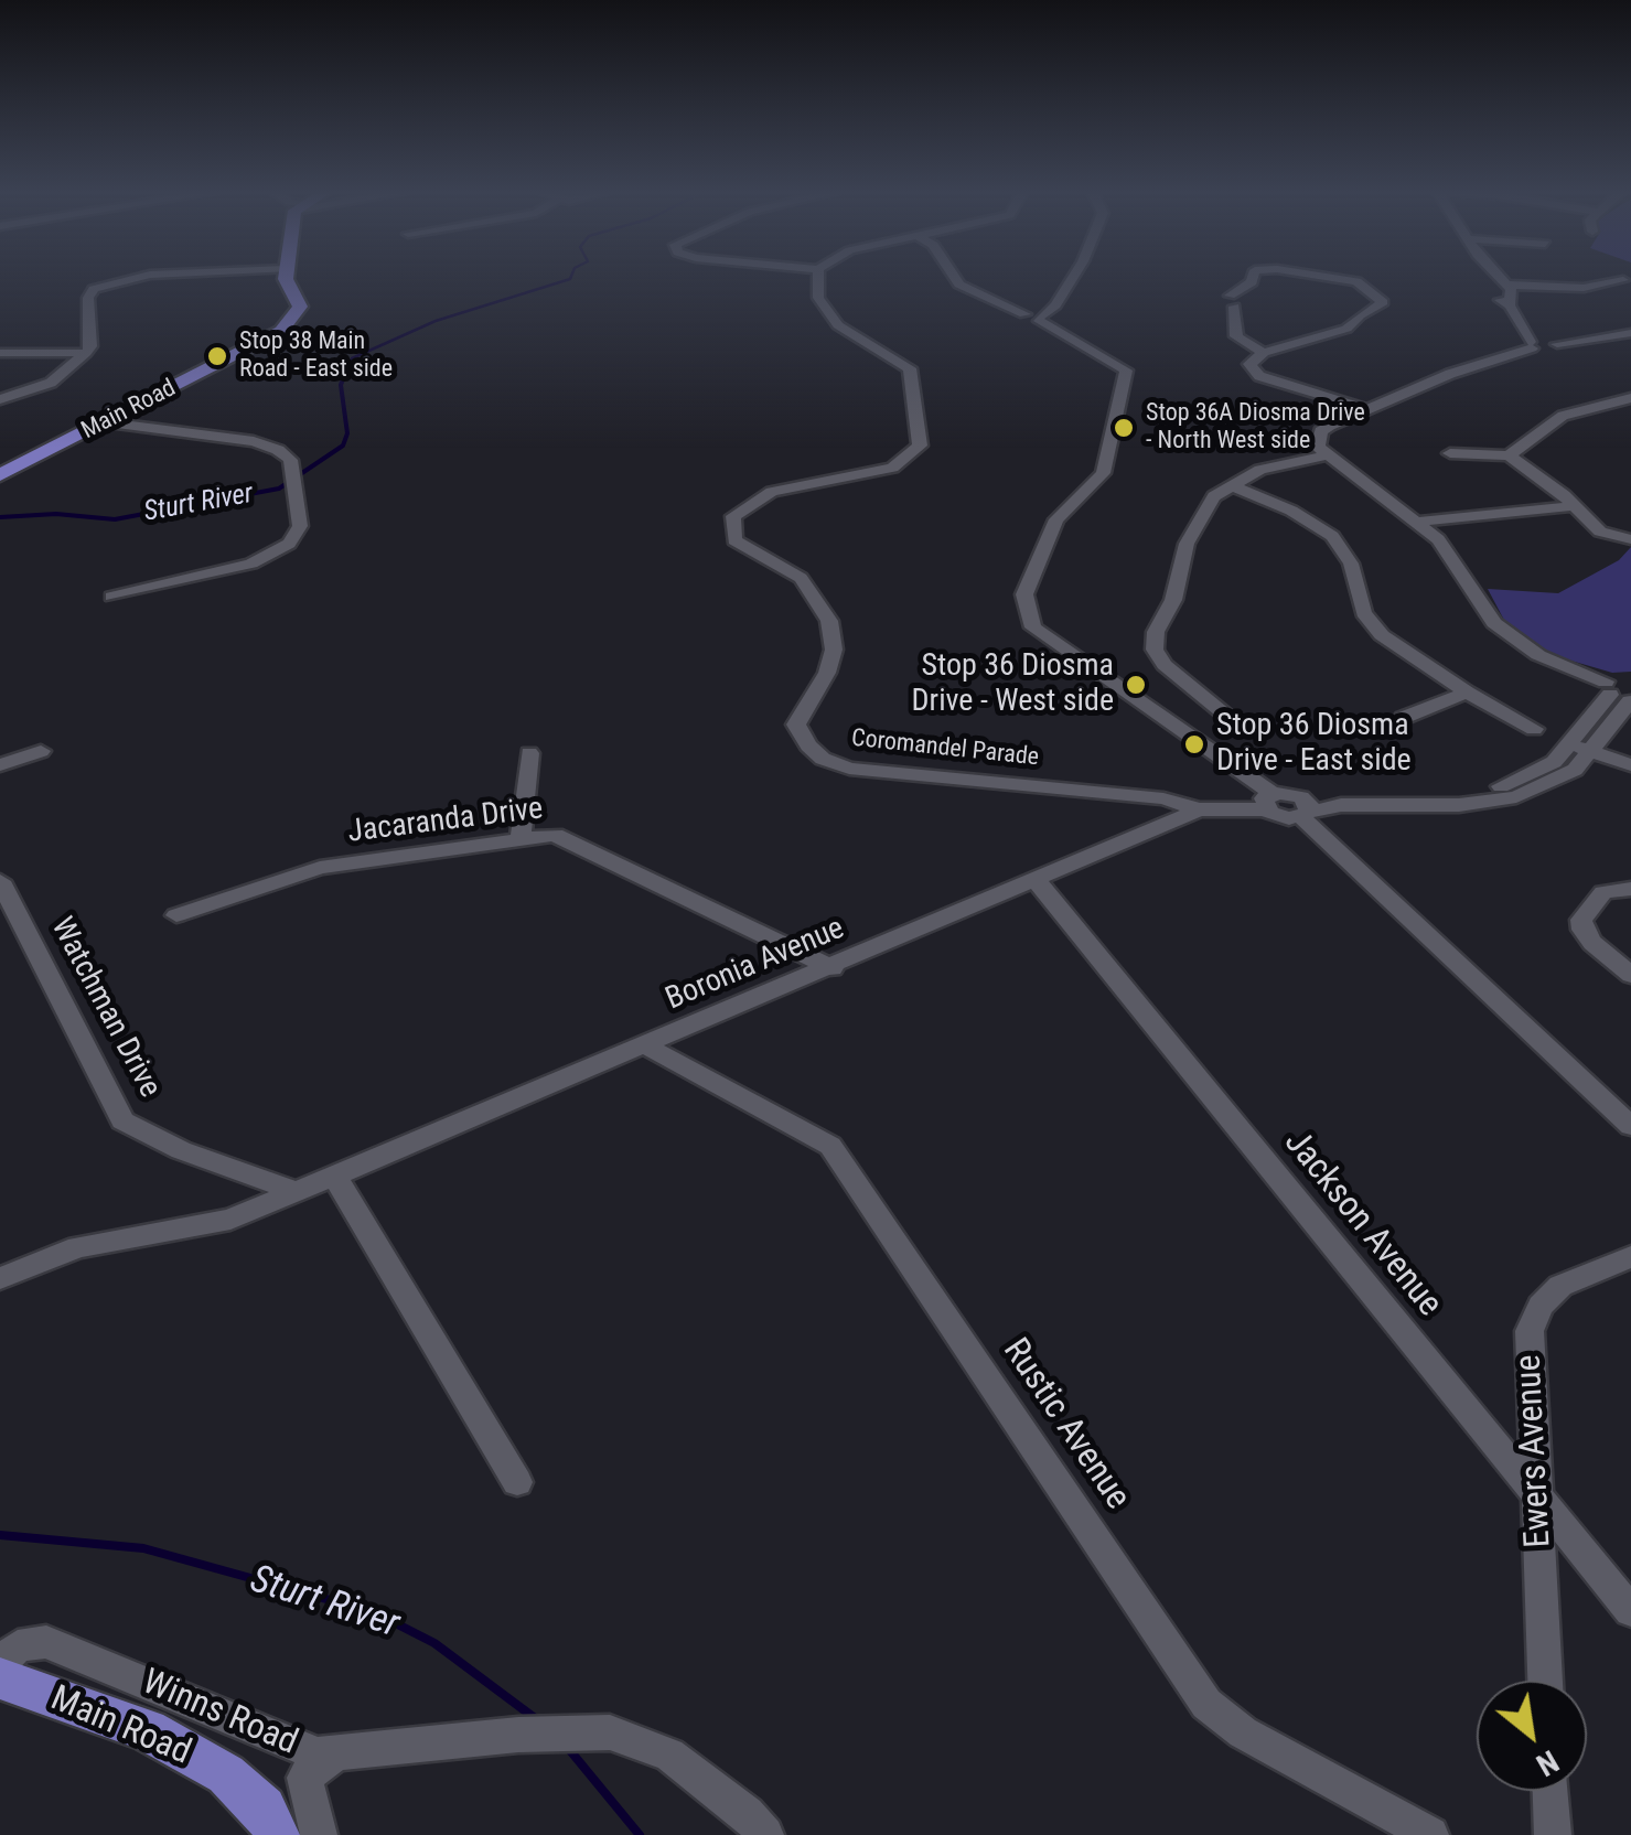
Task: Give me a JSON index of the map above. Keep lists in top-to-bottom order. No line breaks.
{"streets":{"main road":["Main Road"],"street":["Coromandel Parade","Jacaranda Drive","Boronia Avenue","Watchman Drive","Jackson Avenue","Rustic Avenue","Ewers Avenue","Winns Road"]},"crossings":[["Coromandel Parade","Boronia Avenue"],["Jacaranda Drive","Boronia Avenue"],["Boronia Avenue","Watchman Drive"],["Boronia Avenue","Jackson Avenue"],["Boronia Avenue","Rustic Avenue"],["Jackson Avenue","Ewers Avenue"]],"water":["Sturt River"],"places":["Stop 38 Main Road - East side","Stop 36A Diosma Drive - North West side","Stop 36 Diosma Drive - West side","Stop 36 Diosma Drive - East side"],"north":"bottom right"}
